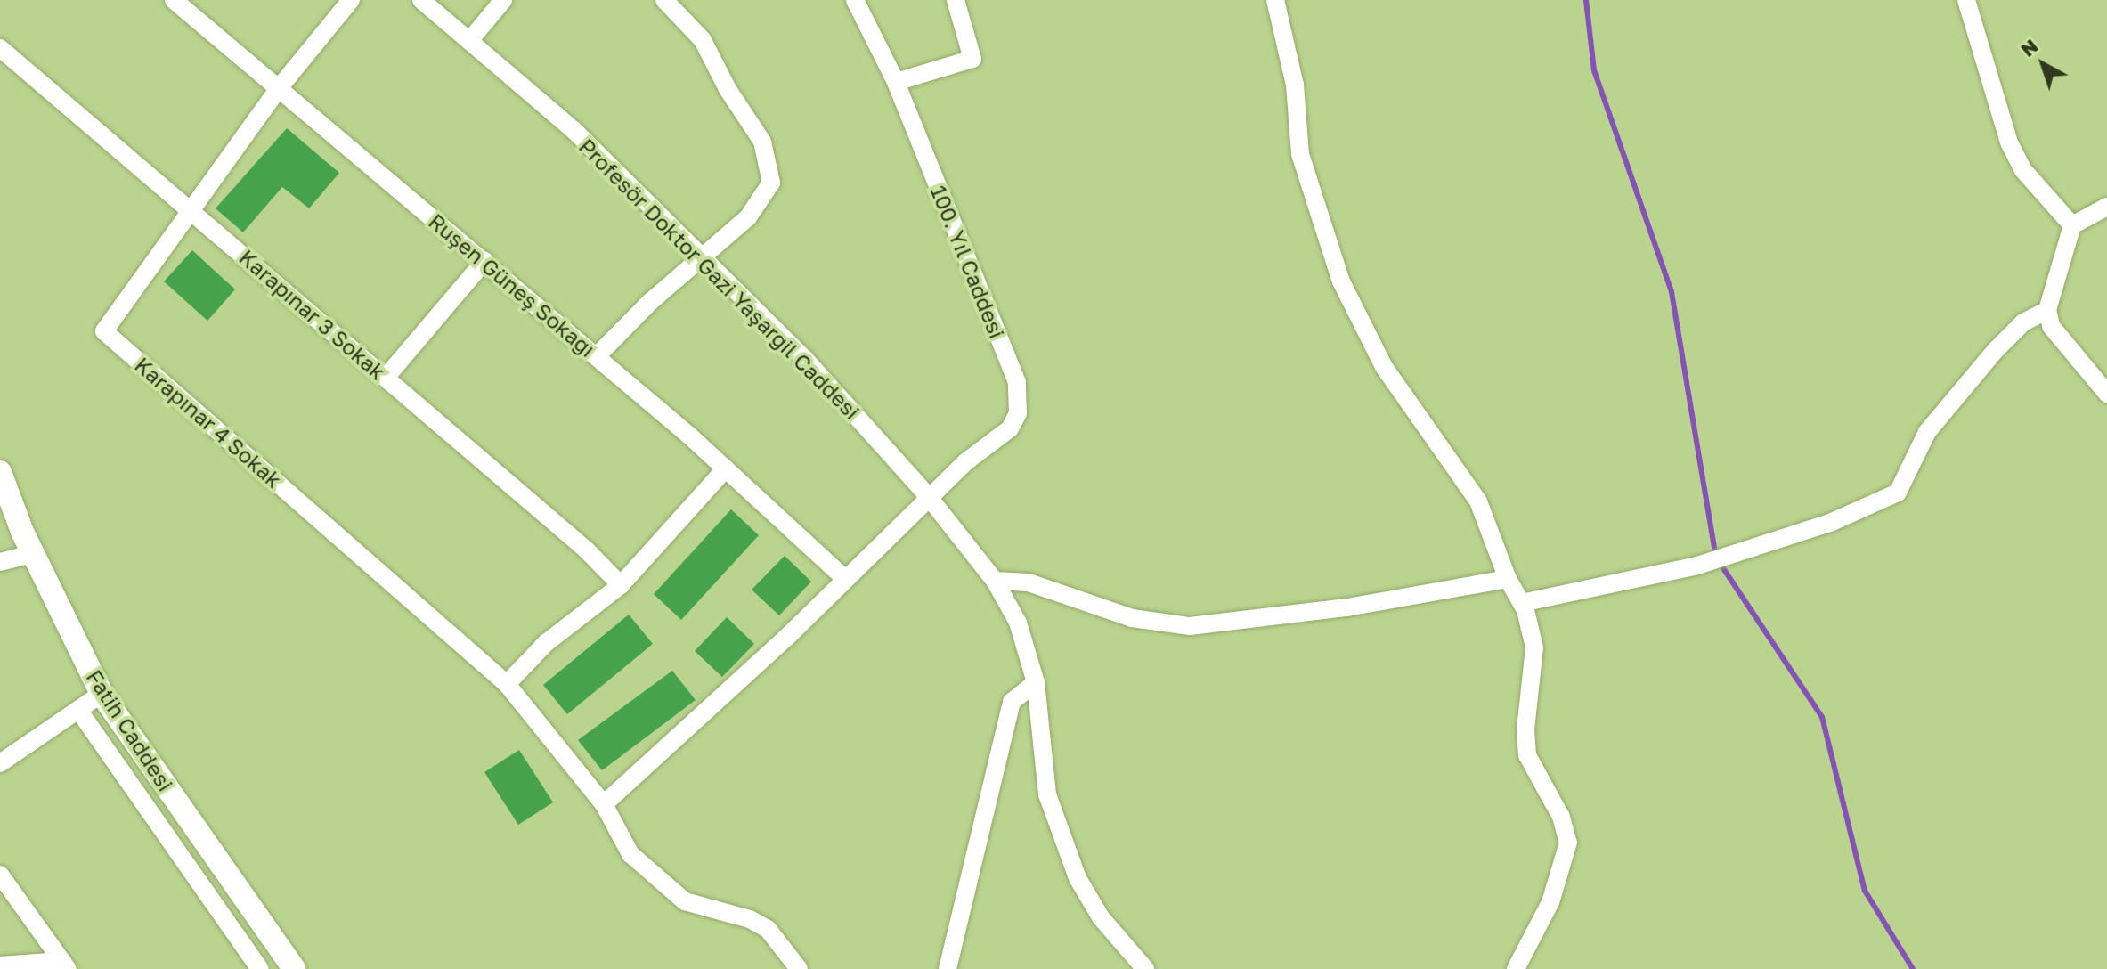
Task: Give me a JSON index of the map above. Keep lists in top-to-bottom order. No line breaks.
{"streets":{"main road":["Fatih Caddesi"],"street":["100. Yıl Caddesi","Profesör Doktor Gazi Yaşargil Caddesi","Ruşen Güneş Sokağı","Karapınar 3 Sokak","Karapınar 4 Sokak"]},"crossings":[["100. Yıl Caddesi","Profesör Doktor Gazi Yaşargil Caddesi"],["100. Yıl Caddesi","Ruşen Güneş Sokağı"],["100. Yıl Caddesi","Karapınar 4 Sokak"],["Ruşen Güneş Sokağı","Karapınar 4 Sokak"],["Karapınar 3 Sokak","Karapınar 4 Sokak"]],"north":"top left"}
